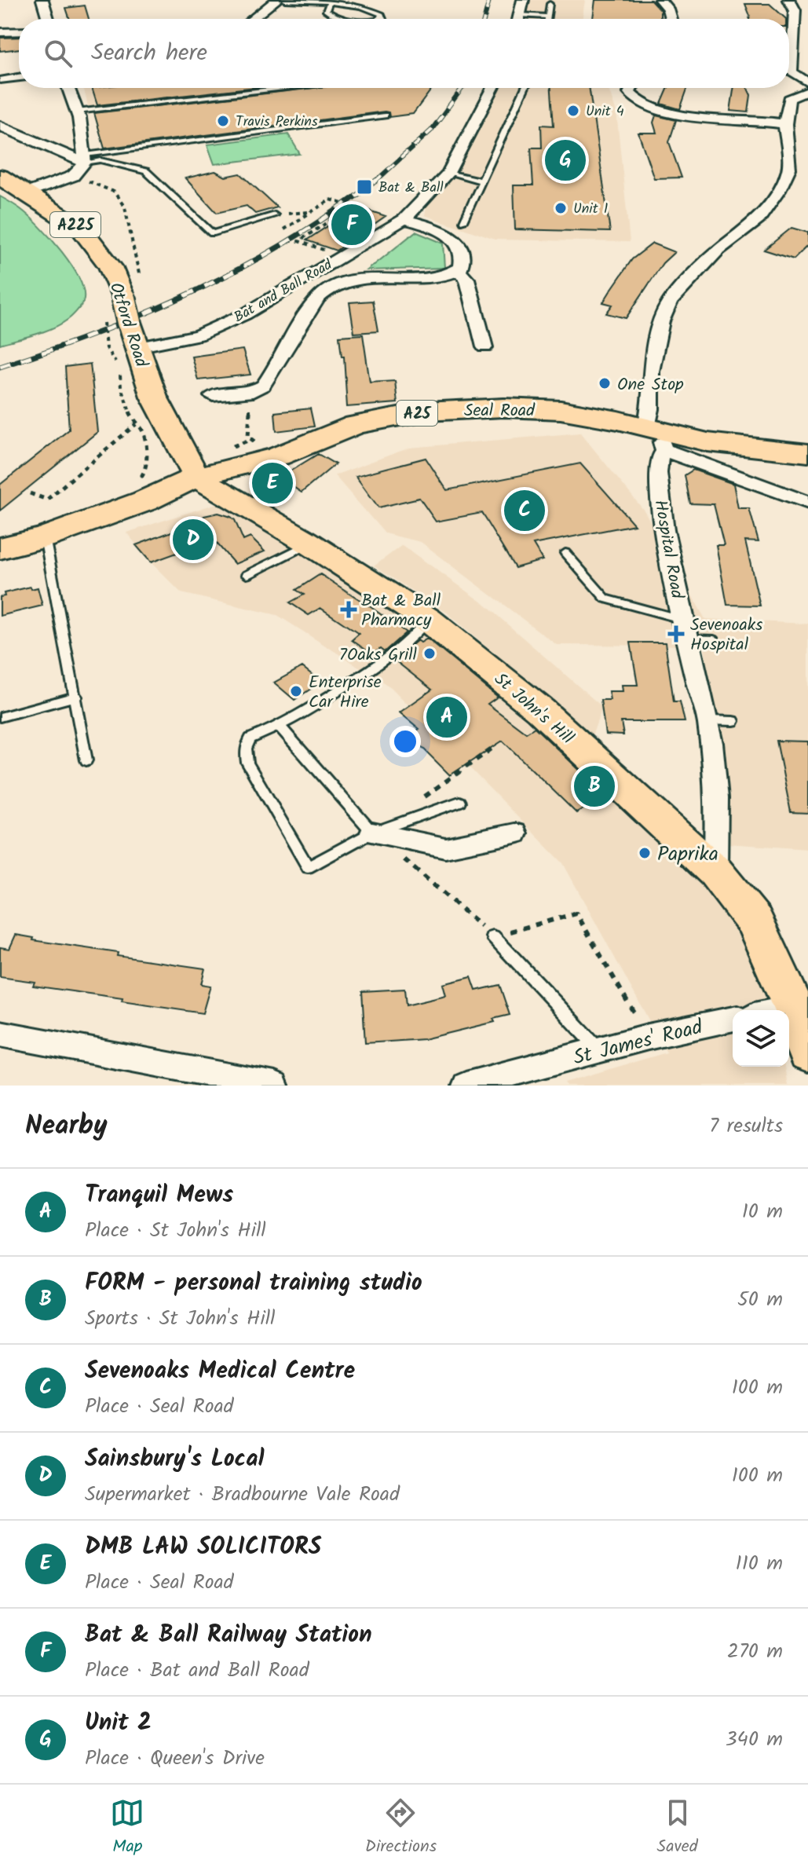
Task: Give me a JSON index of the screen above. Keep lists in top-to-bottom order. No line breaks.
{"streets":{"highway":["Seal Road","A25"],"main road":["A225","Otford Road","St John's Hill"],"street":["Bat and Ball Road","Hospital Road","St James' Road"]},"crossings":[["Bat and Ball Road","Otford Road"],["Otford Road","Seal Road"],["Otford Road","A25"],["Otford Road","St John's Hill"],["Seal Road","A25"],["Seal Road","Hospital Road"],["Seal Road","St John's Hill"],["A25","St John's Hill"],["Hospital Road","St John's Hill"]],"places":{"other":["Unit 4","Travis Perkins","Unit 1","One Stop","7Oaks Grill","Enterprise Car Hire","Paprika"],"transit":["Bat & Ball"],"health":["Bat & Ball Pharmacy","Sevenoaks Hospital"]},"page":{"search":"Search here","pins":["G","F","E","C","D","A","B"],"heading":["Nearby","7 results"],"list":[{"mark":"A","name":"Tranquil Mews","note":"Place · St John's Hill","value":"10 m"},{"mark":"B","name":"FORM - personal training studio","note":"Sports · St John's Hill","value":"50 m"},{"mark":"C","name":"Sevenoaks Medical Centre","note":"Place · Seal Road","value":"100 m"},{"mark":"D","name":"Sainsbury's Local","note":"Supermarket · Bradbourne Vale Road","value":"100 m"},{"mark":"E","name":"DMB LAW SOLICITORS","note":"Place · Seal Road","value":"110 m"},{"mark":"F","name":"Bat & Ball Railway Station","note":"Place · Bat and Ball Road","value":"270 m"},{"mark":"G","name":"Unit 2","note":"Place · Queen's Drive","value":"340 m"}],"nav":["Map","Directions","Saved"]}}
